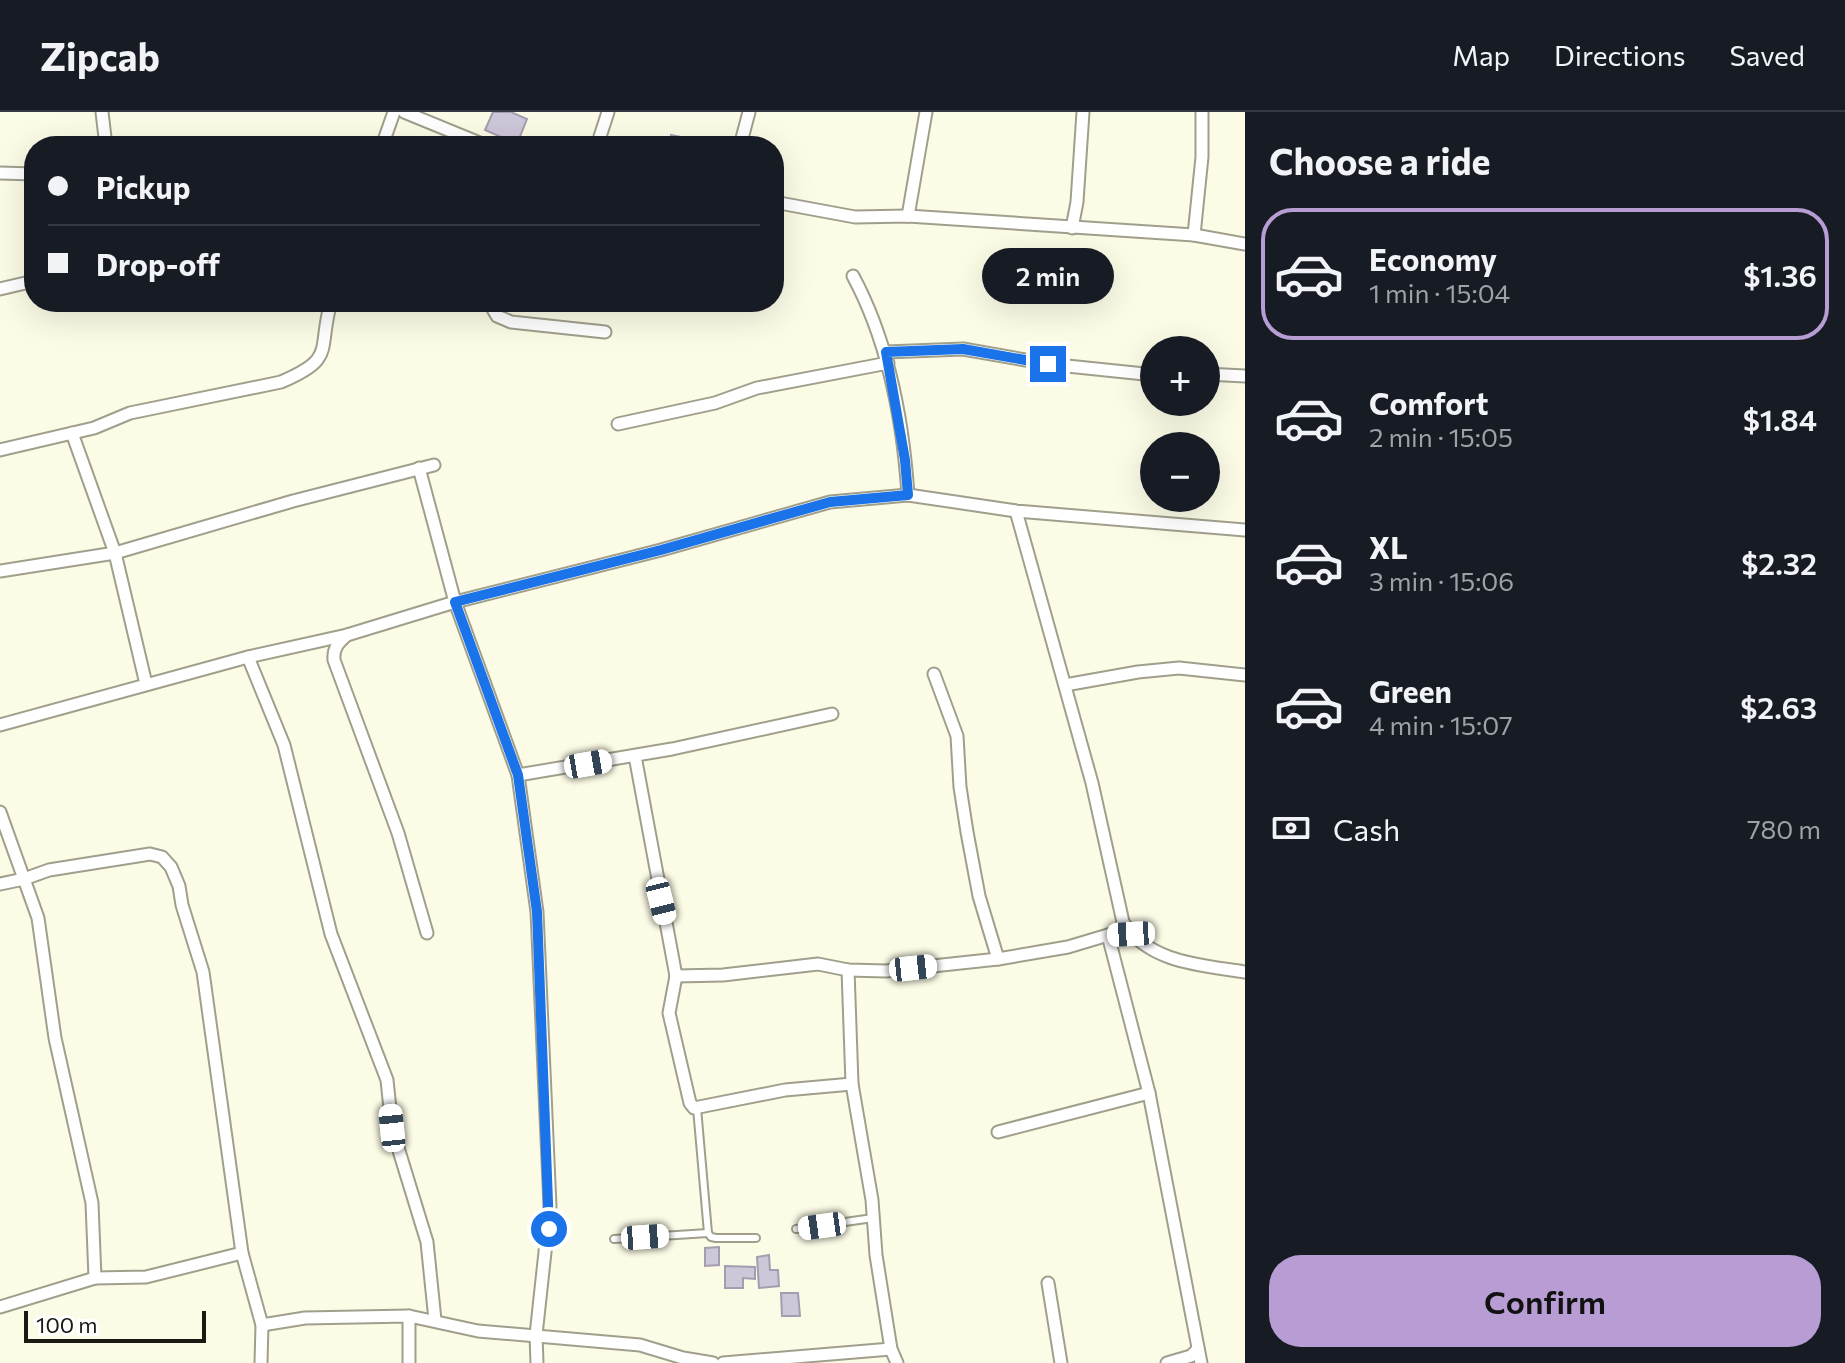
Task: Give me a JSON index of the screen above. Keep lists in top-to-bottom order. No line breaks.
{"scale_bar":"100 m","page":{"header":"Zipcab","nav":["Map","Directions","Saved"],"heading":"Choose a ride","banner":["Pickup","Drop-off"],"list":[{"name":"Economy","note":"1 min · 15:04","value":"$1.36"},{"name":"Comfort","note":"2 min · 15:05","value":"$1.84"},{"name":"XL","note":"3 min · 15:06","value":"$2.32"},{"name":"Green","note":"4 min · 15:07","value":"$2.63"}],"bubble":"2 min","map_buttons":["+","−"],"pay":["Cash","780 m"],"buttons":"Confirm","scale":"100 m"}}
